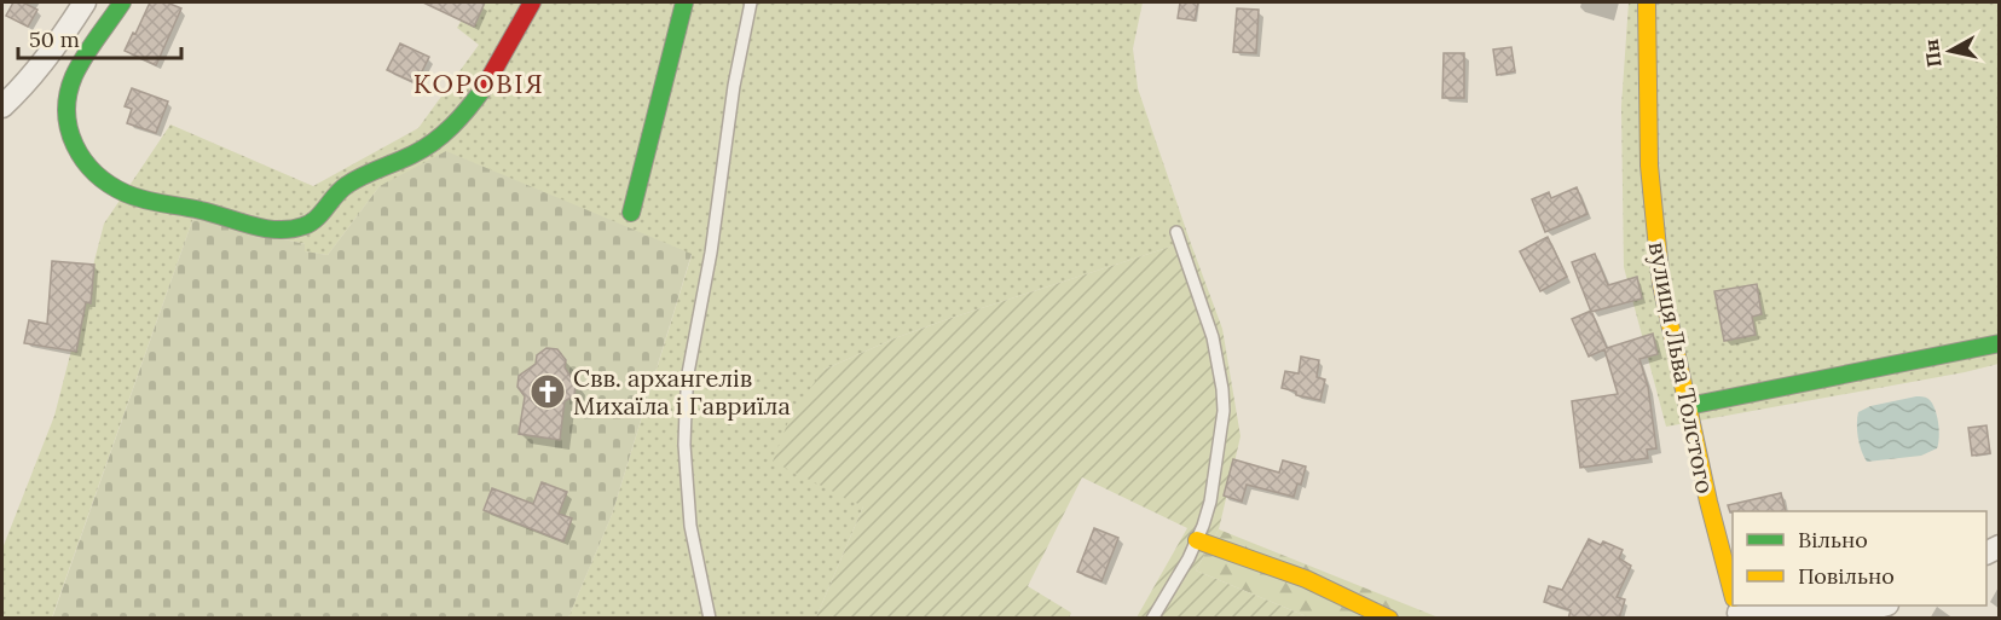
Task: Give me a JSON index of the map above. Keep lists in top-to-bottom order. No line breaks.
{"streets":{"street":["вулиця Льва Толстого"]},"districts":["КОРОВІЯ"],"places":{"church":["Свв. архангелів Михаїла і Гавриїла"]},"legend":["Вільно","Повільно"],"scale_bar":"50 m","north":"left"}
